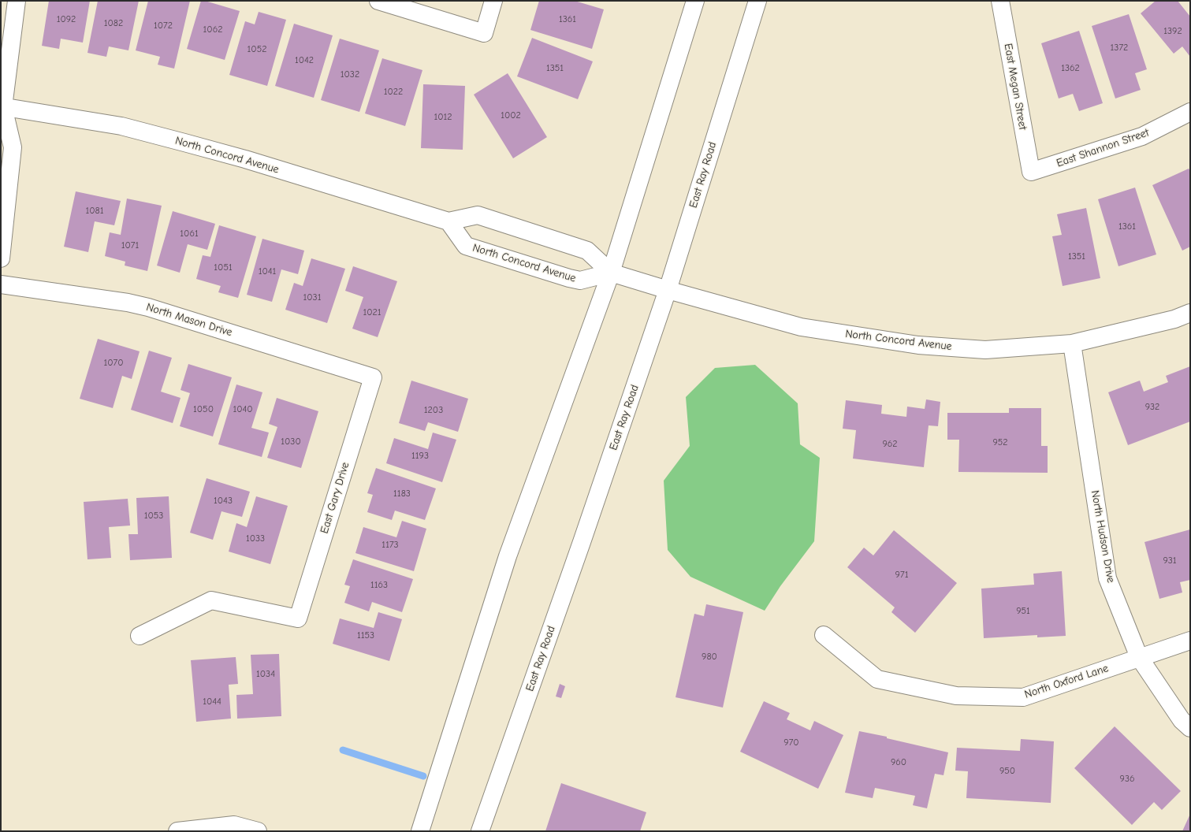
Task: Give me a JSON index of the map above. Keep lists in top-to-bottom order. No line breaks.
{"streets":{"street":["East Megan Street","East Shannon Street","North Concord Avenue","East Ray Road","North Mason Drive","East Gary Drive","North Hudson Drive","North Oxford Lane"]},"crossings":[["East Megan Street","East Shannon Street"],["North Concord Avenue","East Ray Road"],["North Concord Avenue","North Hudson Drive"],["North Mason Drive","East Gary Drive"],["North Hudson Drive","North Oxford Lane"]],"house_numbers":["1092","1361","1082","1072","1062","1392","1372","1052","1042","1351","1362","1032","1022","1002","1012","1081","1361","1061","1071","1351","1051","1041","1031","1021","1070","932","1050","1040","1203","1030","952","962","1193","1183","1043","1053","1033","1173","931","971","1163","951","1153","980","1034","1044","970","960","950","936"]}
